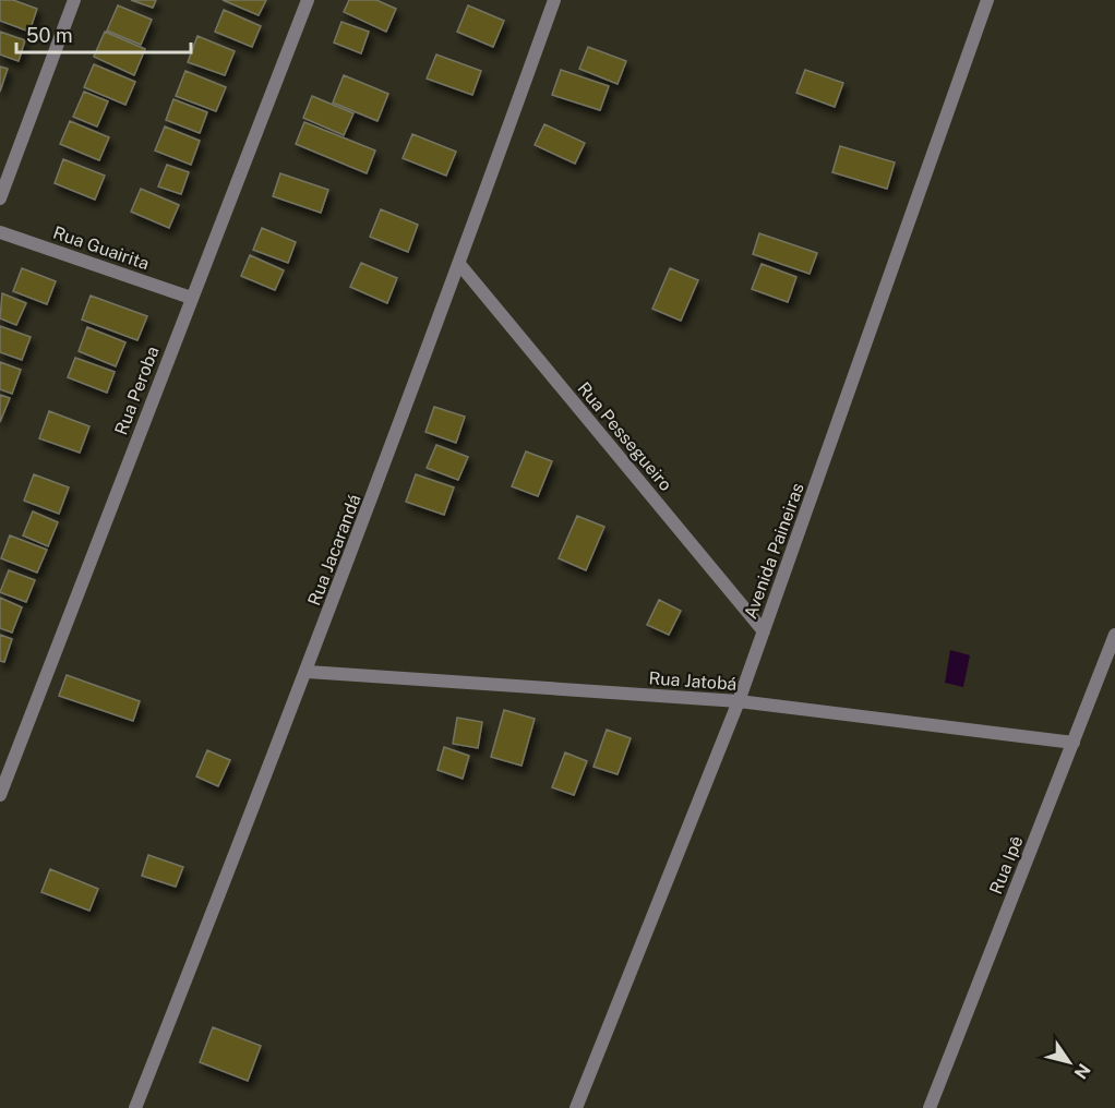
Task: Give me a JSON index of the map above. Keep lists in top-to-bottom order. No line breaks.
{"streets":{"street":["Rua Guairita","Rua Peroba","Rua Pessegueiro","Rua Jacarandá","Avenida Paineiras","Rua Jatobá","Rua Ipê"]},"crossings":[["Rua Guairita","Rua Peroba"],["Rua Pessegueiro","Rua Jacarandá"],["Rua Pessegueiro","Avenida Paineiras"],["Rua Jacarandá","Rua Jatobá"],["Avenida Paineiras","Rua Jatobá"],["Rua Jatobá","Rua Ipê"]],"scale_bar":"50 m","north":"bottom right"}
